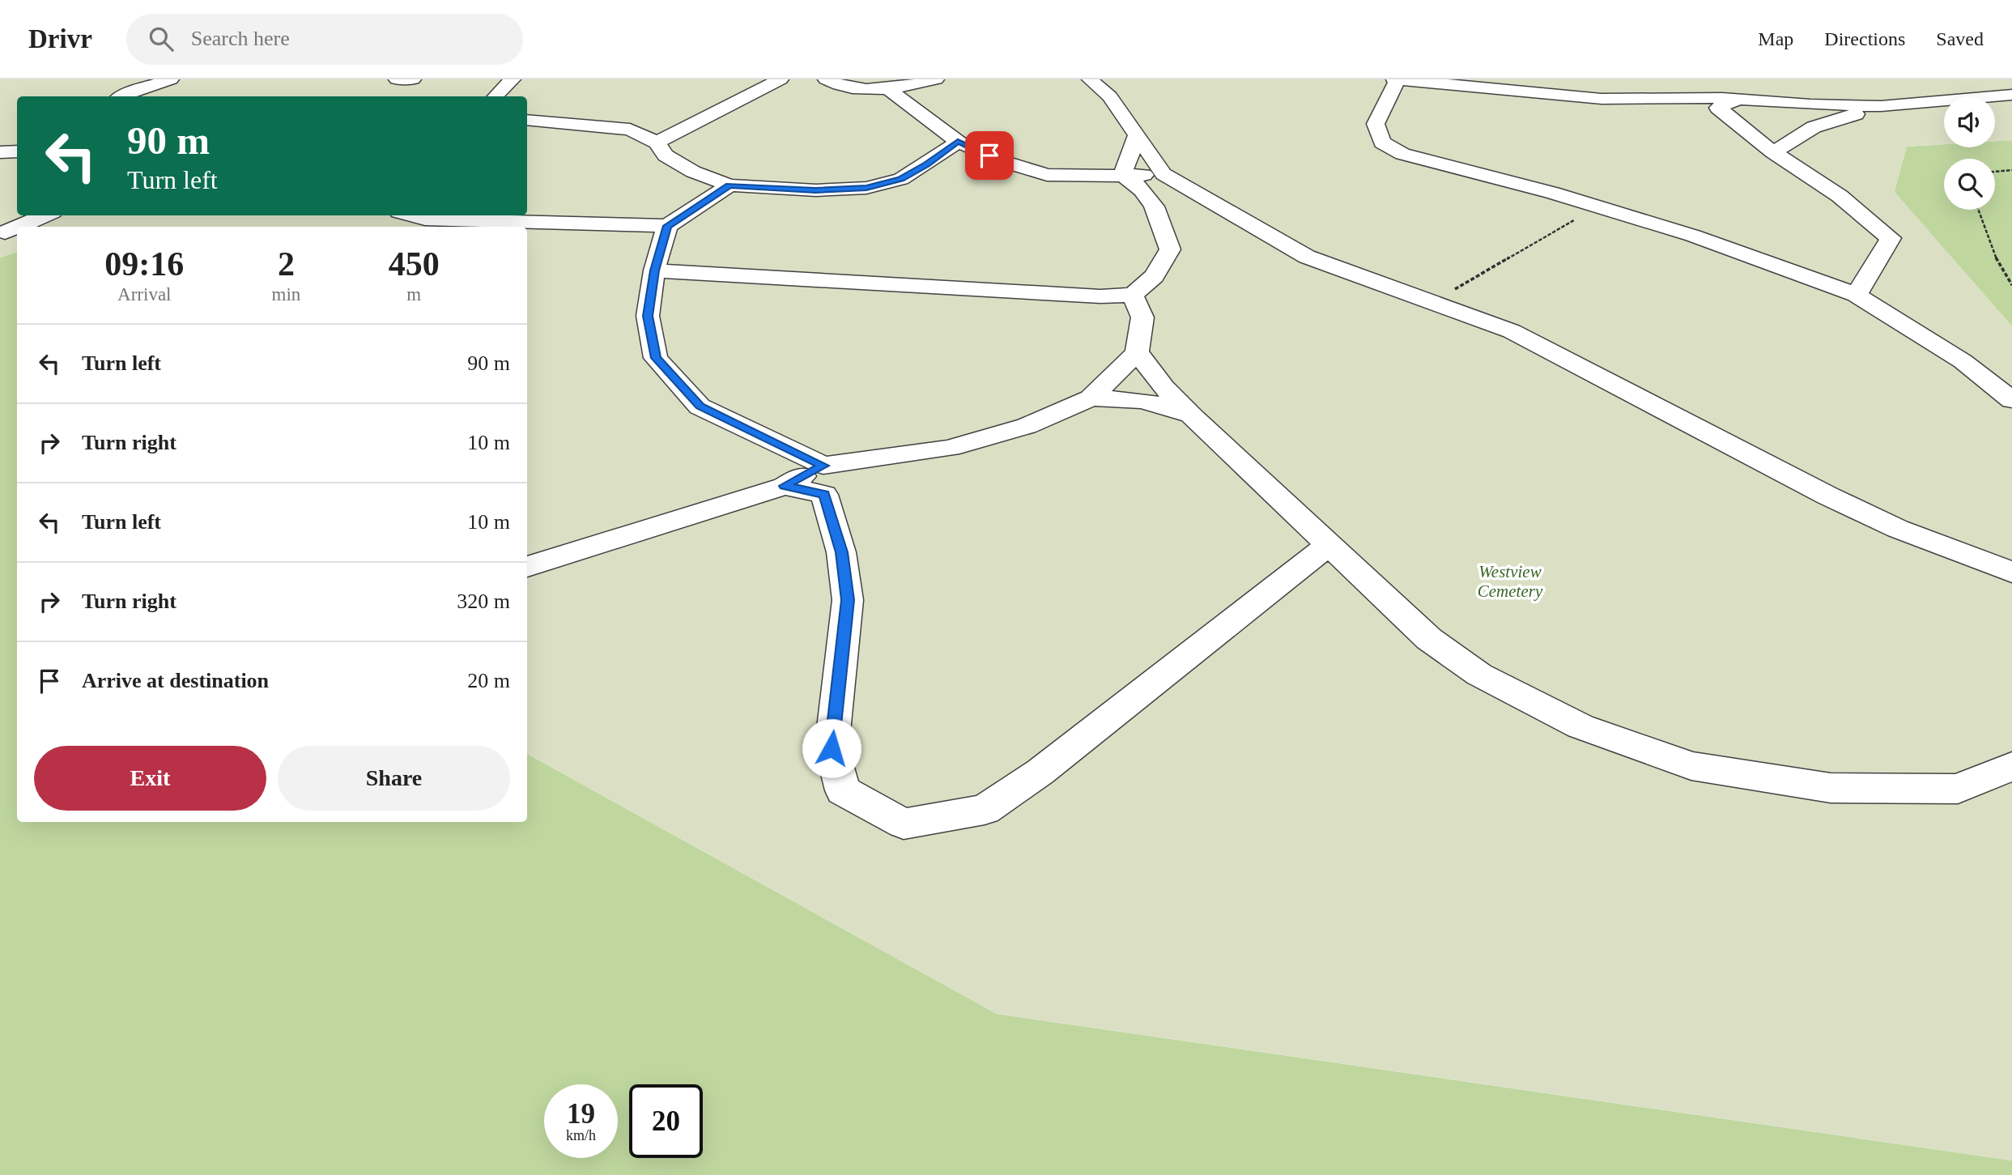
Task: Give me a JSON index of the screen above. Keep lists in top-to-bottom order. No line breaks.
{"parks":["Westview Cemetery"],"page":{"header":"Drivr","search":"Search here","nav":["Map","Directions","Saved"],"turn":["90 m","Turn left"],"eta":["09:16","Arrival","2","min","450","m"],"list":[{"name":"Turn left","value":"90 m"},{"name":"Turn right","value":"10 m"},{"name":"Turn left","value":"10 m"},{"name":"Turn right","value":"320 m"},{"name":"Arrive at destination","value":"20 m"}],"buttons":["Exit","Share"],"speed":"19 km/h","limit":"20"}}
